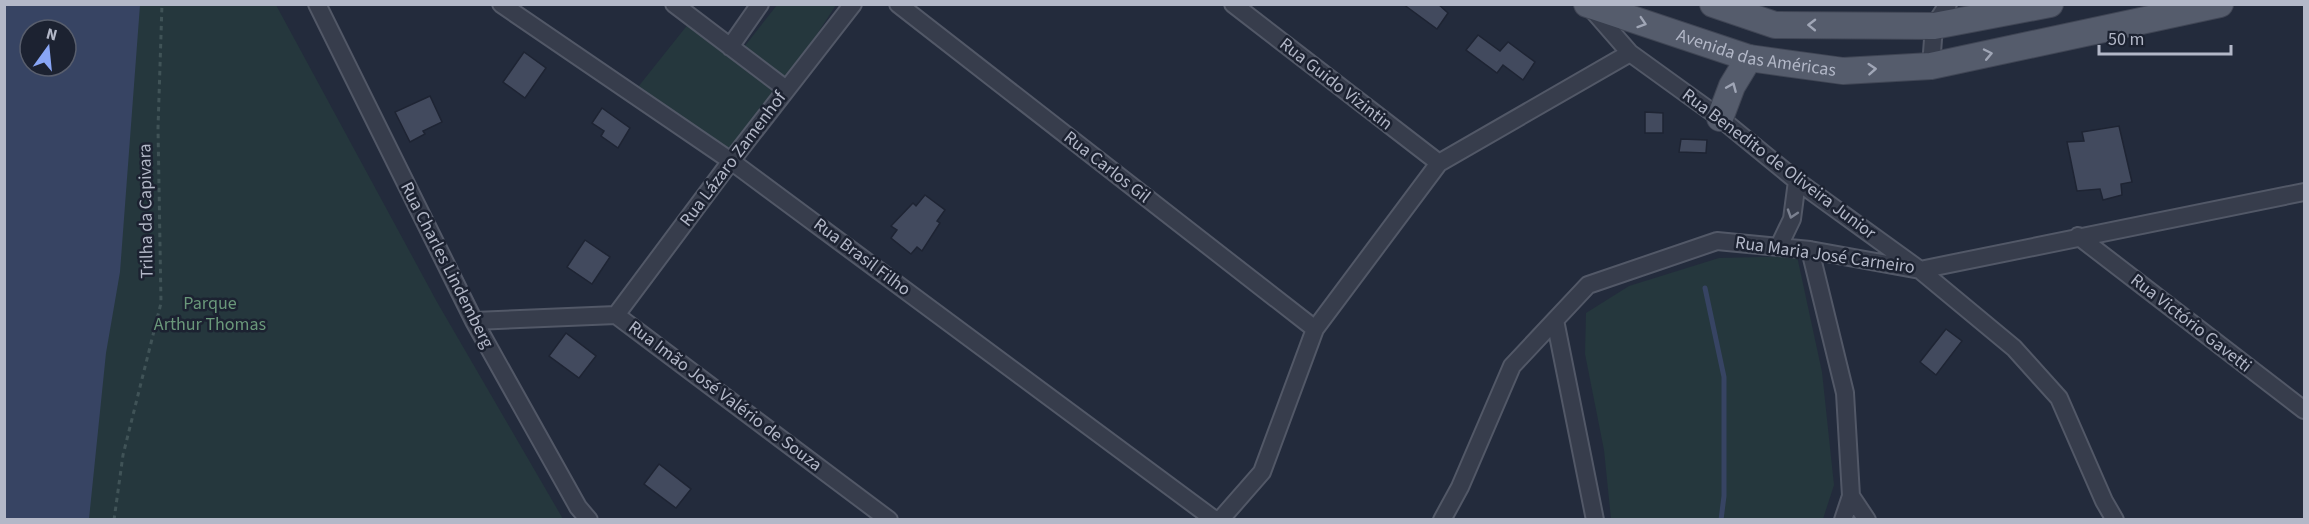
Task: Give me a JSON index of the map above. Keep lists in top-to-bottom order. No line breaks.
{"streets":{"main road":["Avenida das Américas"],"street":["Rua Guido Vizintin","Rua Lázaro Zamenhof","Rua Benedito de Oliveira Junior","Rua Carlos Gil","Rua Maria José Carneiro","Rua Brasil Filho","Rua Charles Lindemberg","Rua Victório Gavetti","Rua Imão José Valério de Souza"],"path":["Trilha da Capivara"]},"crossings":[["Avenida das Américas","Rua Benedito de Oliveira Junior"],["Rua Lázaro Zamenhof","Rua Brasil Filho"],["Rua Lázaro Zamenhof","Rua Imão José Valério de Souza"],["Rua Benedito de Oliveira Junior","Rua Maria José Carneiro"],["Rua Maria José Carneiro","Rua Victório Gavetti"],["Rua Charles Lindemberg","Rua Imão José Valério de Souza"]],"parks":["Parque Arthur Thomas"],"scale_bar":"50 m","north":"top"}
